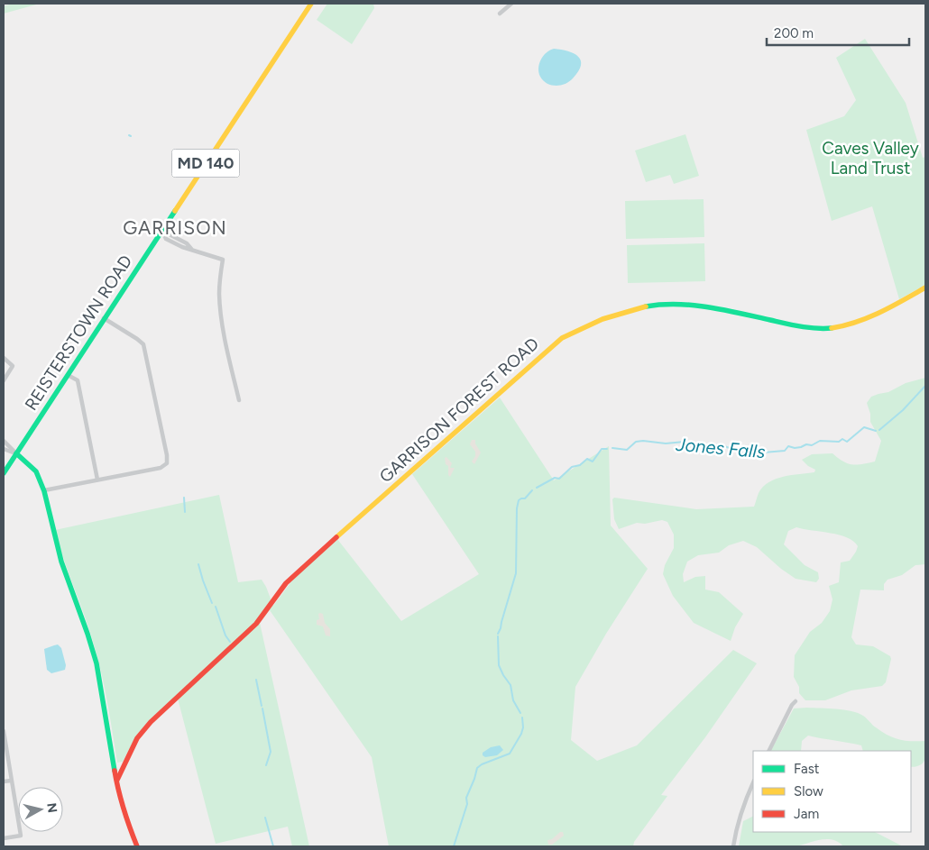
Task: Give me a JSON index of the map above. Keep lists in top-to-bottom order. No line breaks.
{"streets":{"main road":["MD 140","REISTERSTOWN ROAD","GARRISON FOREST ROAD"]},"districts":["GARRISON"],"water":["Jones Falls"],"parks":["Caves Valley Land Trust"],"legend":["Fast","Slow","Jam"],"scale_bar":"200 m","north":"right"}
